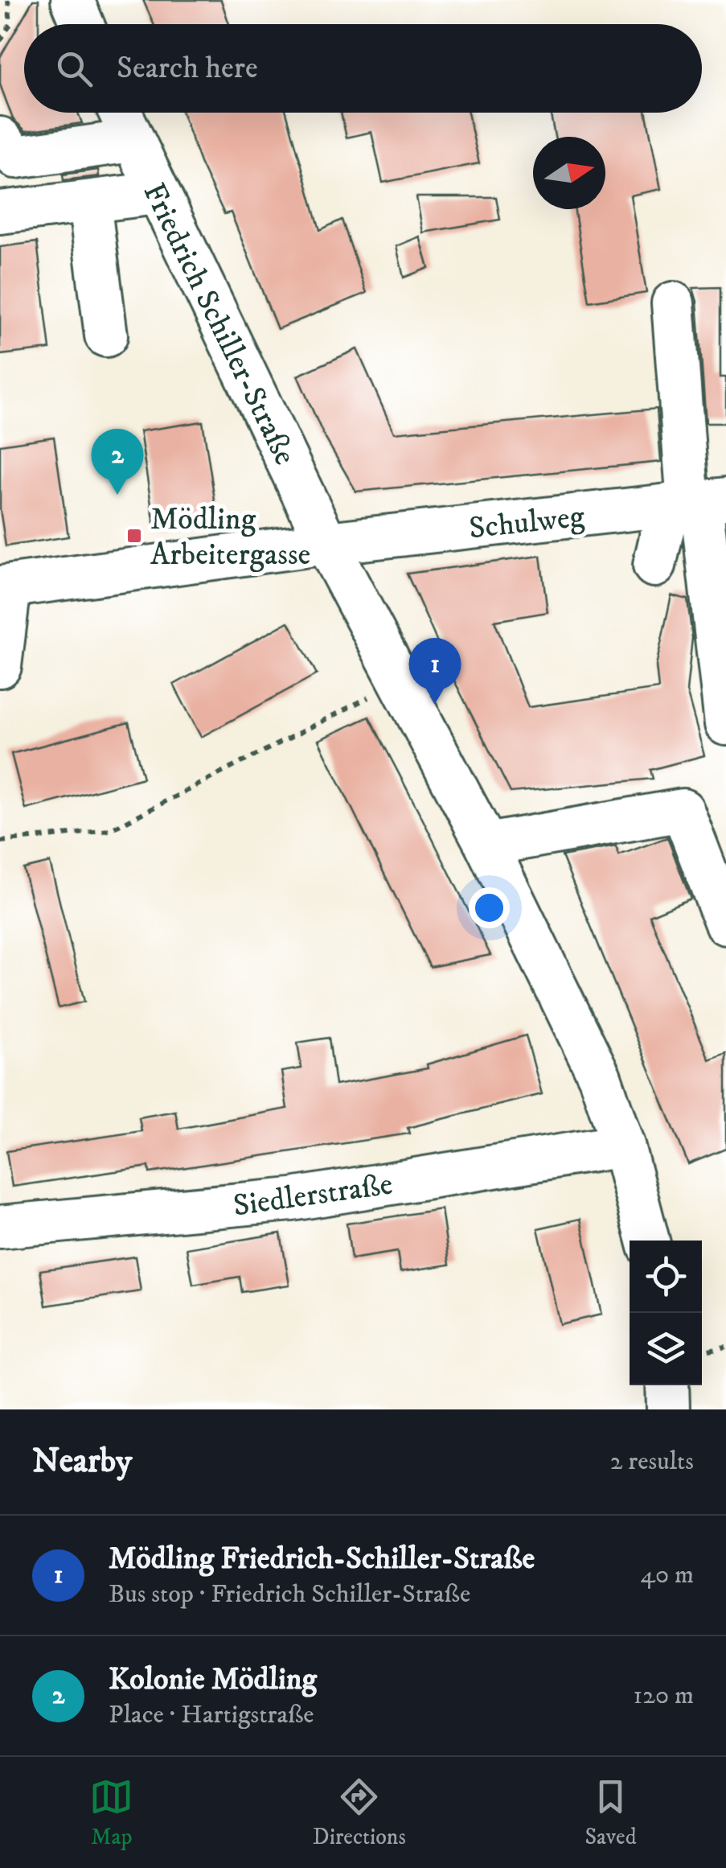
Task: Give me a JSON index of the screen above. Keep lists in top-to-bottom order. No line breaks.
{"streets":{"street":["Friedrich Schiller-Straße","Schulweg","Siedlerstraße"]},"crossings":[["Friedrich Schiller-Straße","Schulweg"],["Friedrich Schiller-Straße","Siedlerstraße"]],"places":{"transit":["Mödling Arbeitergasse"]},"north":"right","page":{"search":"Search here","pins":["2","1"],"heading":["Nearby","2 results"],"list":[{"mark":"1","name":"Mödling Friedrich-Schiller-Straße","note":"Bus stop · Friedrich Schiller-Straße","value":"40 m"},{"mark":"2","name":"Kolonie Mödling","note":"Place · Hartigstraße","value":"120 m"}],"nav":["Map","Directions","Saved"]}}
